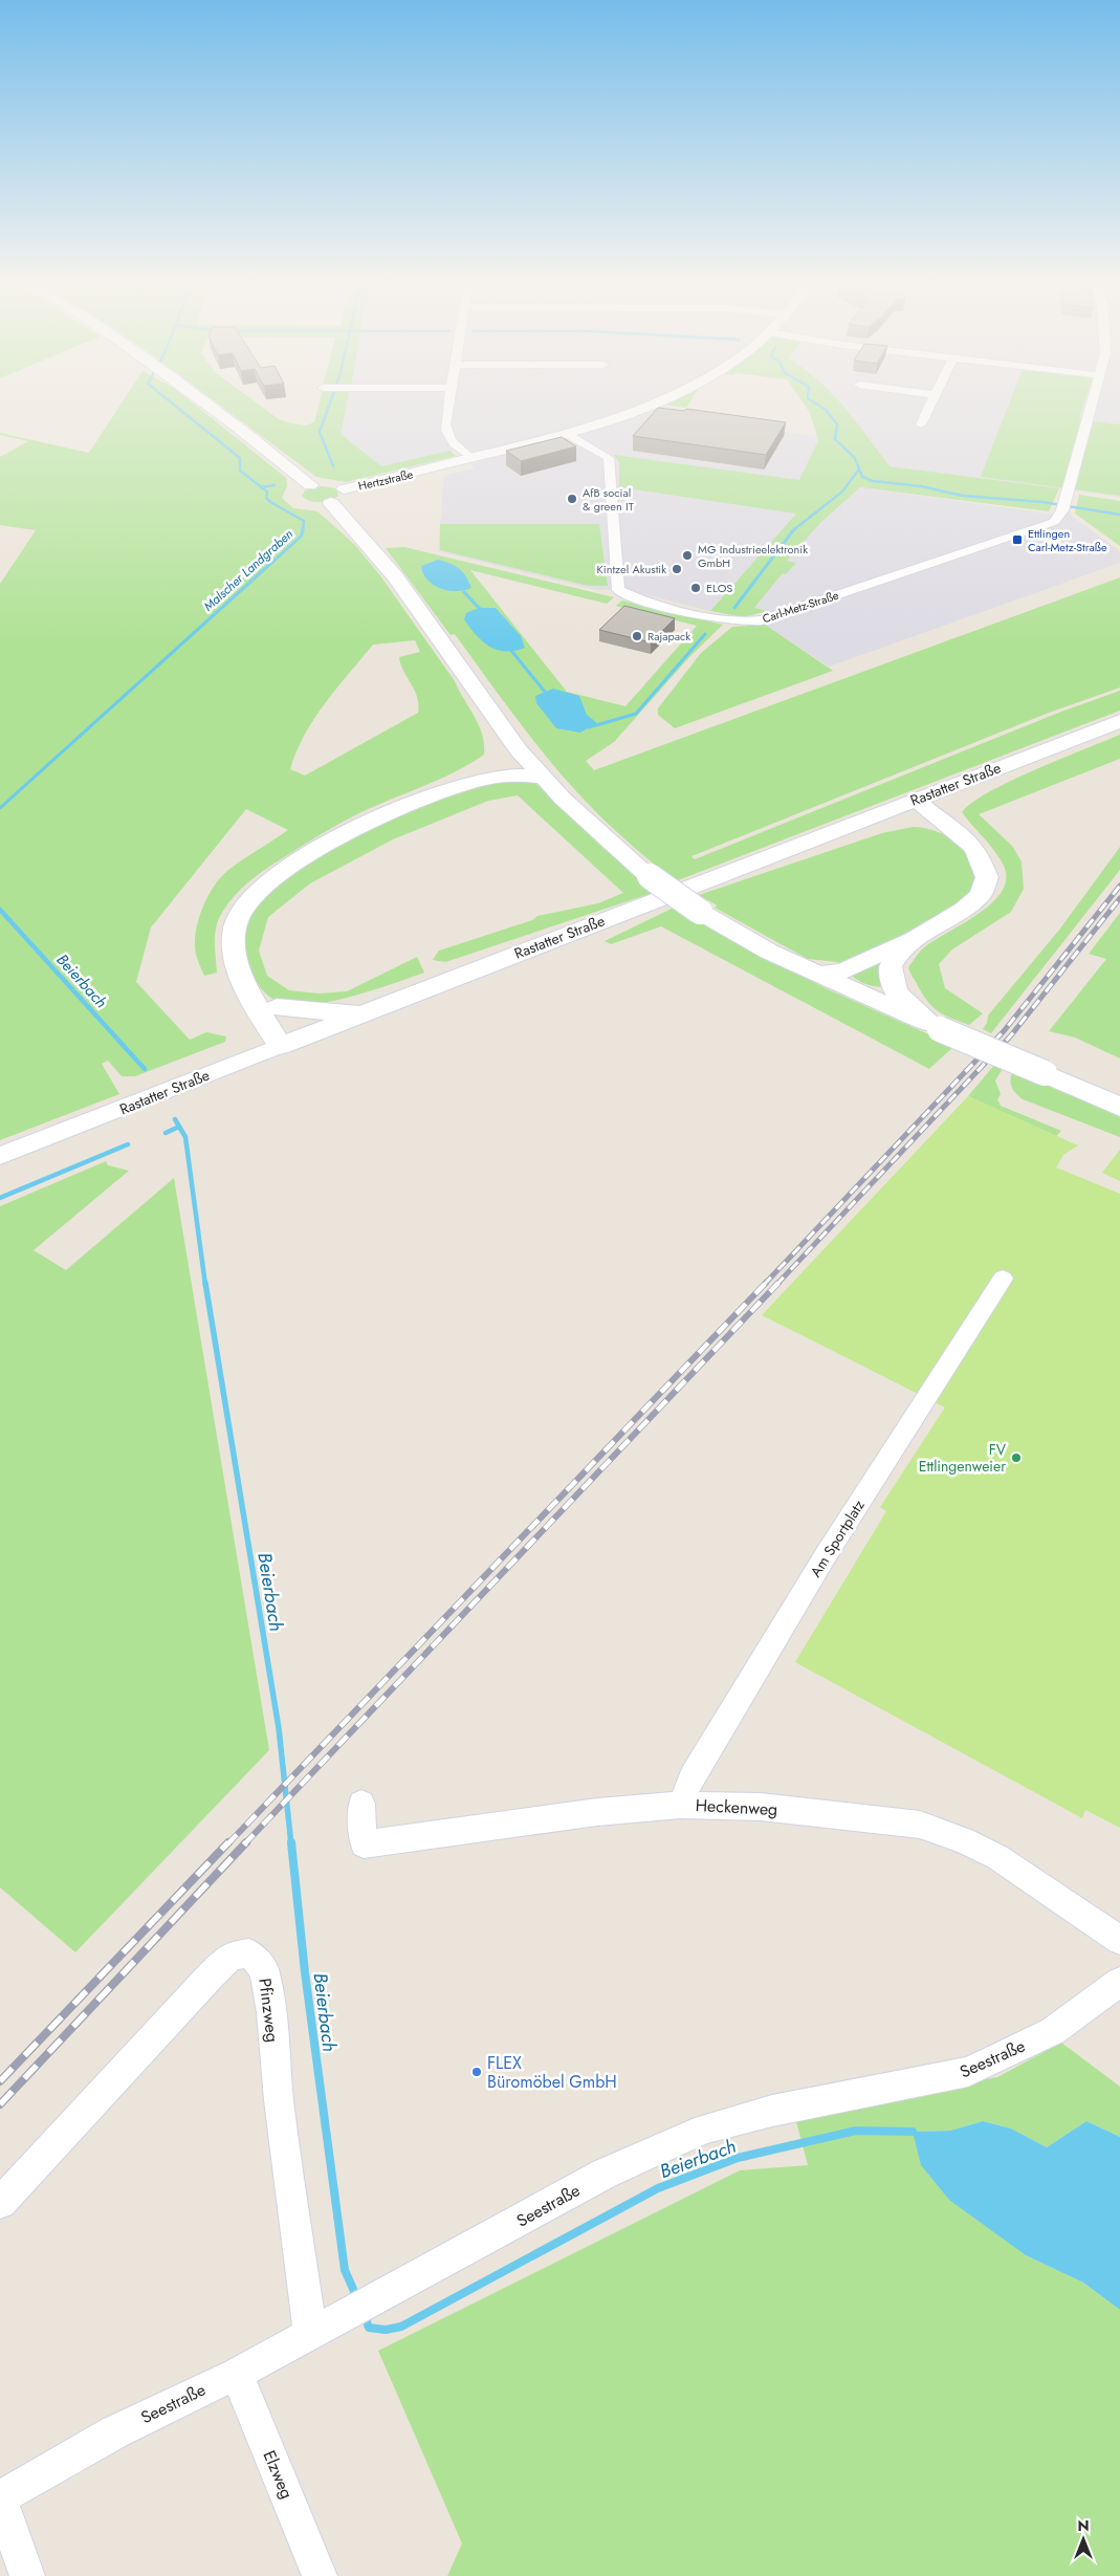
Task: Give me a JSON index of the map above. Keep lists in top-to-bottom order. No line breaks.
{"streets":{"main road":["Rastatter Straße"],"street":["Hertzstraße","Carl-Metz-Straße","Am Sportplatz","Heckenweg","Pfinzweg","Seestraße","Elzweg"]},"crossings":[["Hertzstraße","Carl-Metz-Straße"],["Am Sportplatz","Heckenweg"],["Pfinzweg","Seestraße"],["Seestraße","Elzweg"]],"water":["Malscher Landgraben","Beierbach"],"places":{"other":["AfB social & green IT","MG Industrieelektronik GmbH","Kintzel Akustik","ELOS","Rajapack","FV Ettlingenweier","FLEX Büromöbel GmbH"],"transit":["Ettlingen Carl-Metz-Straße"]},"north":"top"}
